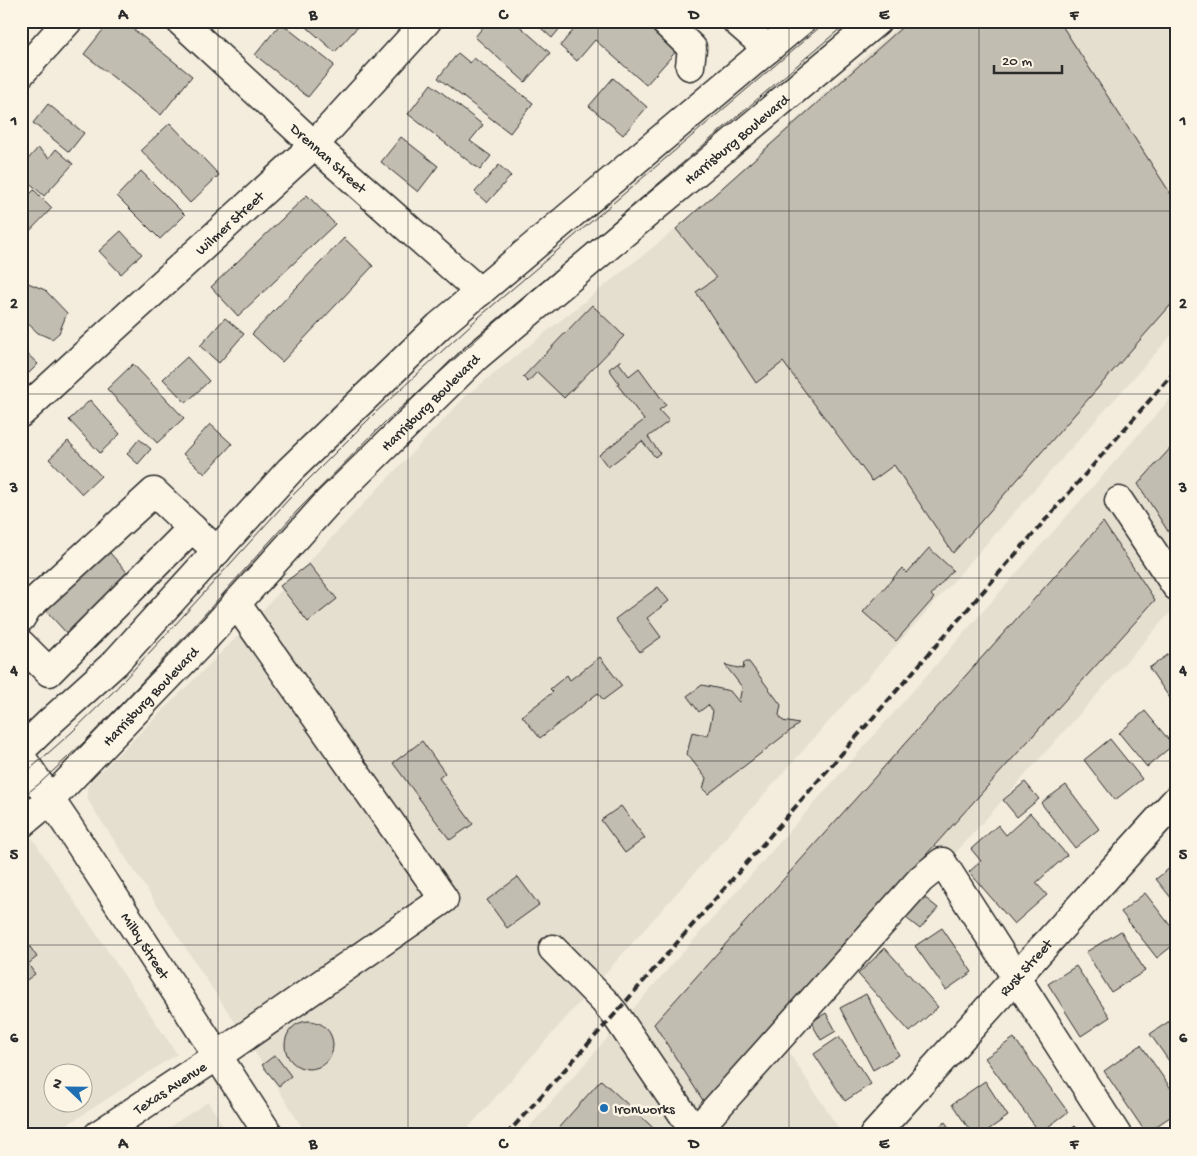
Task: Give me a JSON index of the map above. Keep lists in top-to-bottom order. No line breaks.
{"streets":{"street":["Harrisburg Boulevard","Drennan Street","Wilmer Street","Milby Street","Rusk Street","Texas Avenue"]},"crossings":[["Harrisburg Boulevard","Milby Street"],["Harrisburg Boulevard","Texas Avenue"],["Drennan Street","Wilmer Street"],["Milby Street","Texas Avenue"]],"places":["Ironworks"],"scale_bar":"20 m","north":"left","grid":{"columns":["A","B","C","D","E","F"],"rows":["1","2","3","4","5","6"]}}
